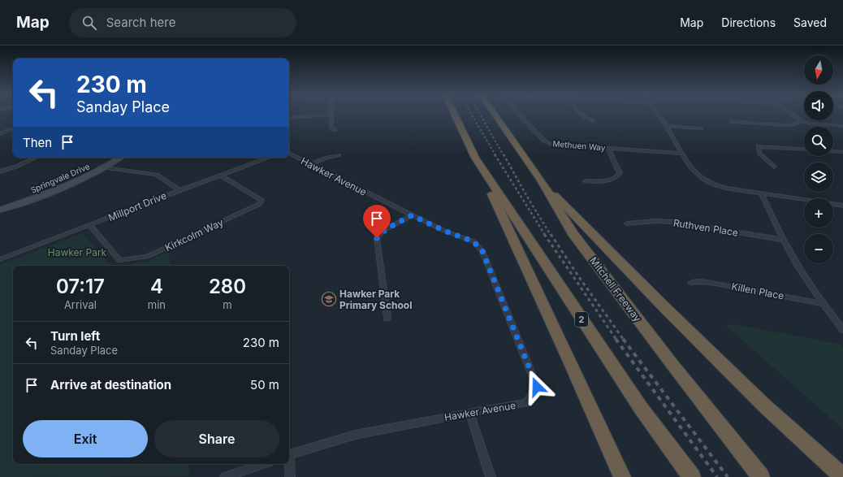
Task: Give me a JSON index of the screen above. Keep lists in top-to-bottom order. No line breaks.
{"streets":{"highway":["Mitchell Freeway","2"],"street":["Methuen Way","Hawker Avenue","Springvale Drive","Millport Drive","Ruthven Place","Kirkcolm Way","Killen Place"]},"crossings":[["Millport Drive","Kirkcolm Way"]],"parks":["Hawker Park"],"places":{"school or university":["Hawker Park Primary School"]},"north":"bottom","page":{"header":"Map","search":"Search here","nav":["Map","Directions","Saved"],"map_buttons":["+","−"],"turn":["230 m","Sanday Place"],"then":"Then","eta":["07:17","Arrival","4","min","280","m"],"list":[{"name":"Turn left","note":"Sanday Place","value":"230 m"},{"name":"Arrive at destination","value":"50 m"}],"buttons":["Exit","Share"]}}
